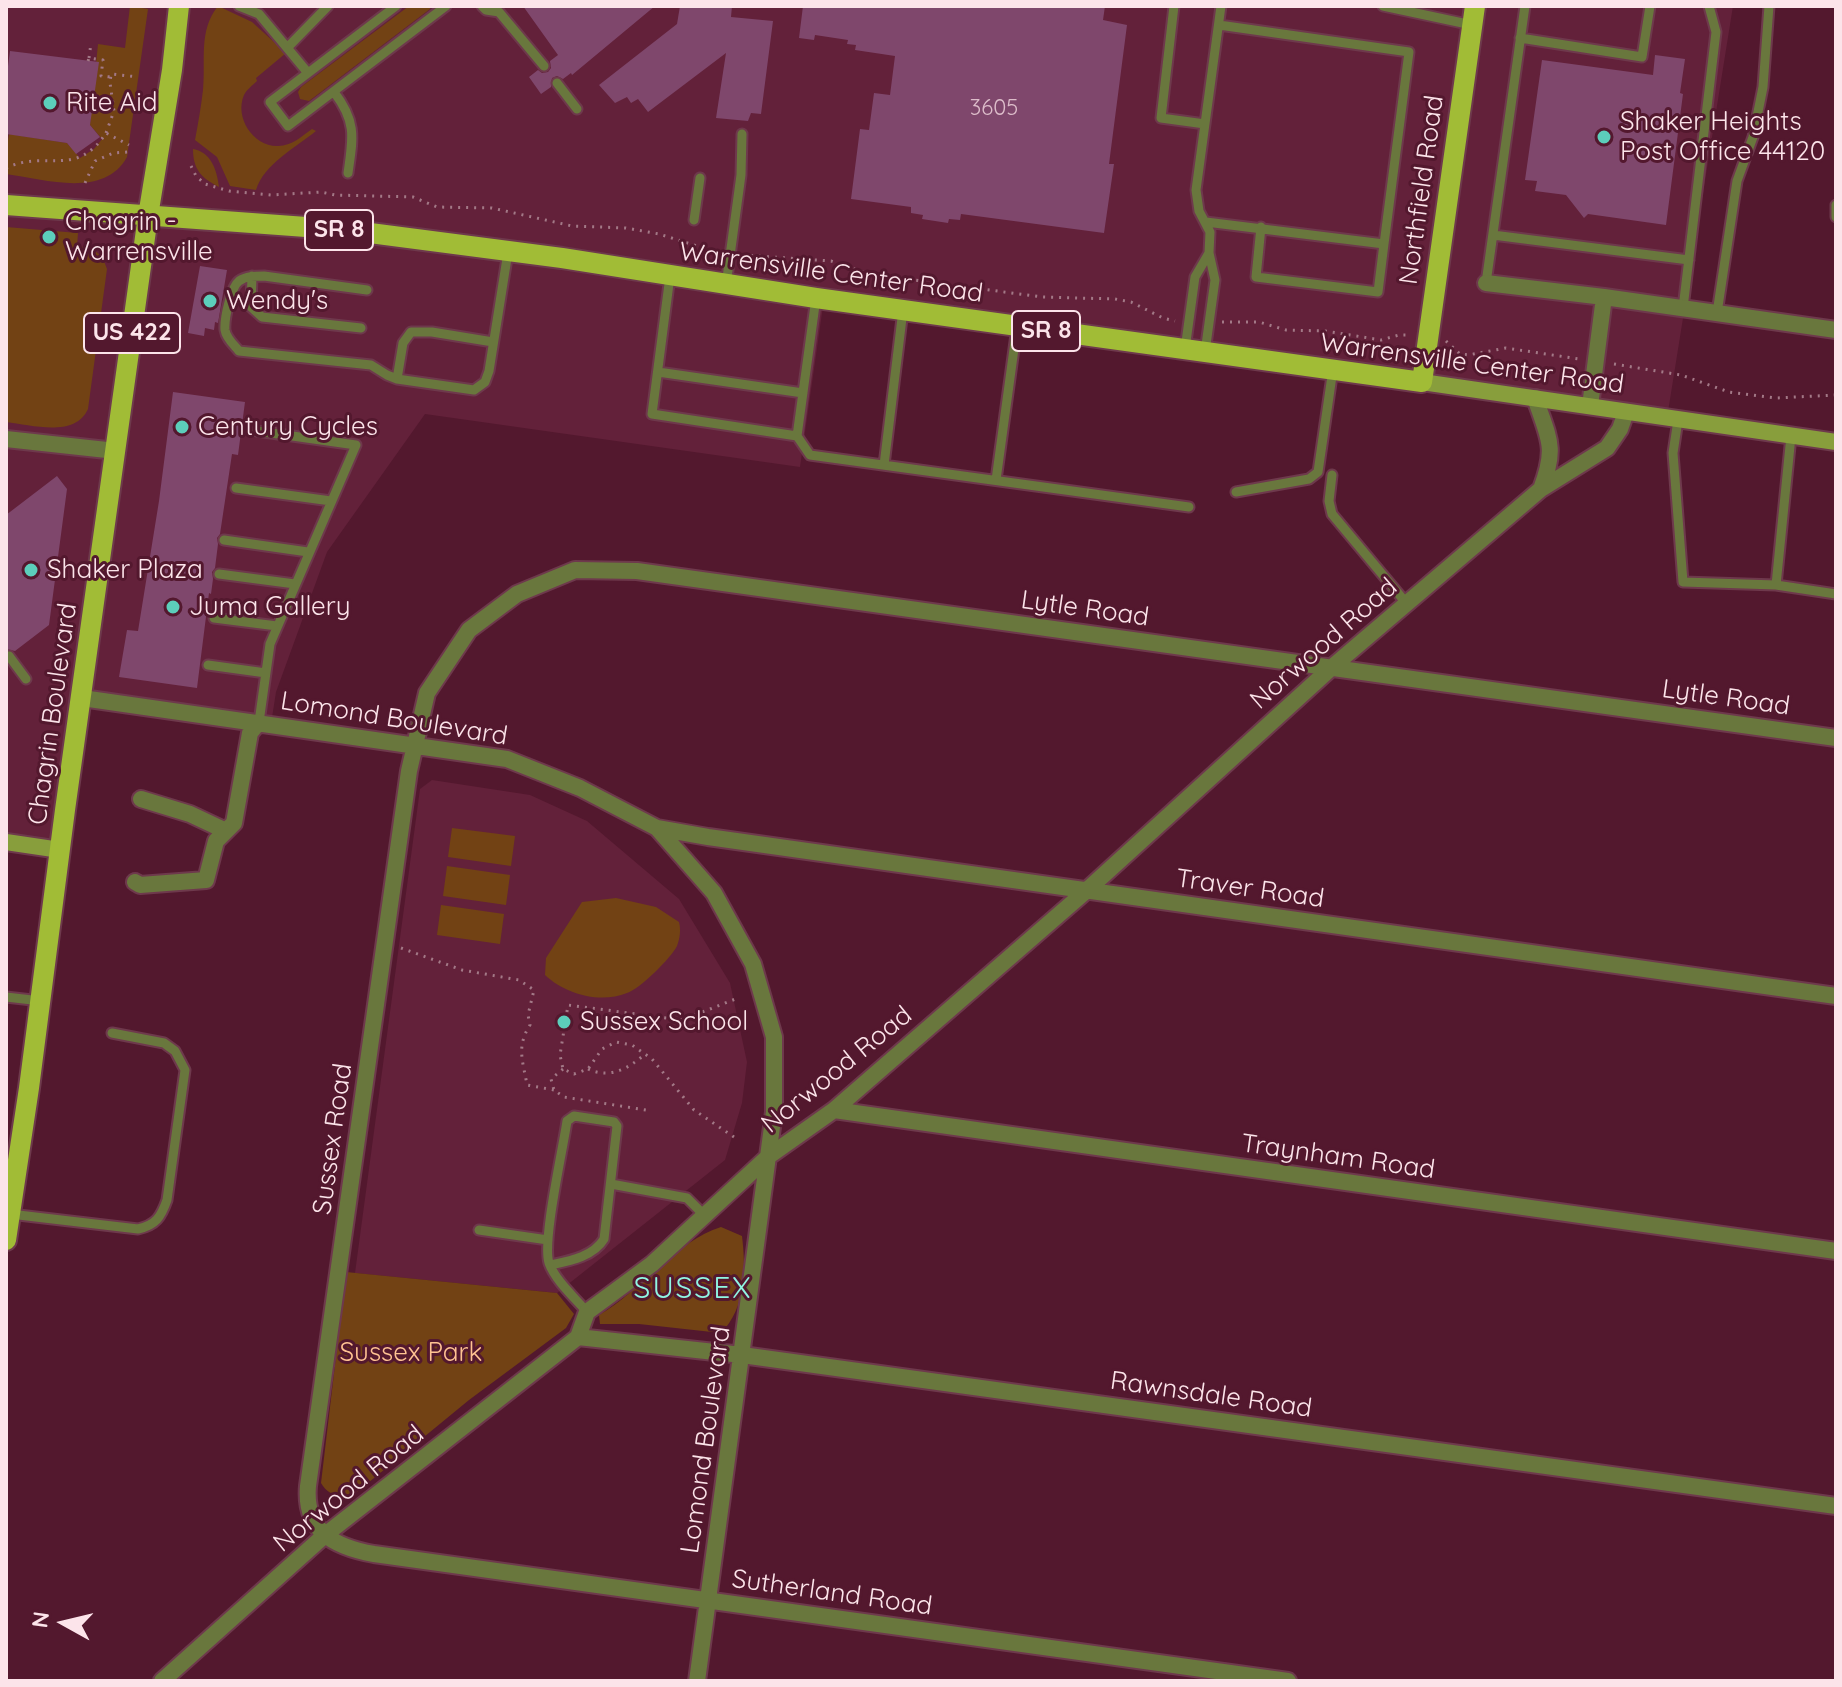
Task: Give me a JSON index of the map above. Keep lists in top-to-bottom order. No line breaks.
{"streets":{"main road":["Northfield Road","SR 8","Warrensville Center Road","US 422","Chagrin Boulevard"],"street":["Lytle Road","Norwood Road","Lomond Boulevard","Traver Road","Sussex Road","Traynham Road","Rawnsdale Road","Sutherland Road"]},"crossings":[["Northfield Road","Warrensville Center Road"],["Warrensville Center Road","Norwood Road"],["Warrensville Center Road","Chagrin Boulevard"],["Lytle Road","Norwood Road"],["Lytle Road","Lomond Boulevard"],["Lytle Road","Sussex Road"],["Norwood Road","Lomond Boulevard"],["Norwood Road","Traver Road"],["Norwood Road","Sussex Road"],["Norwood Road","Traynham Road"],["Norwood Road","Rawnsdale Road"],["Norwood Road","Sutherland Road"],["Chagrin Boulevard","Lomond Boulevard"],["Lomond Boulevard","Traver Road"],["Lomond Boulevard","Sussex Road"],["Lomond Boulevard","Rawnsdale Road"],["Lomond Boulevard","Sutherland Road"],["Sussex Road","Sutherland Road"]],"districts":["SUSSEX"],"parks":["Sussex Park"],"places":["Rite Aid","Shaker Heights Post Office 44120","Chagrin - Warrensville","Wendy's","Century Cycles","Shaker Plaza","Juma Gallery","Sussex School"],"house_numbers":["3605"],"north":"left"}
